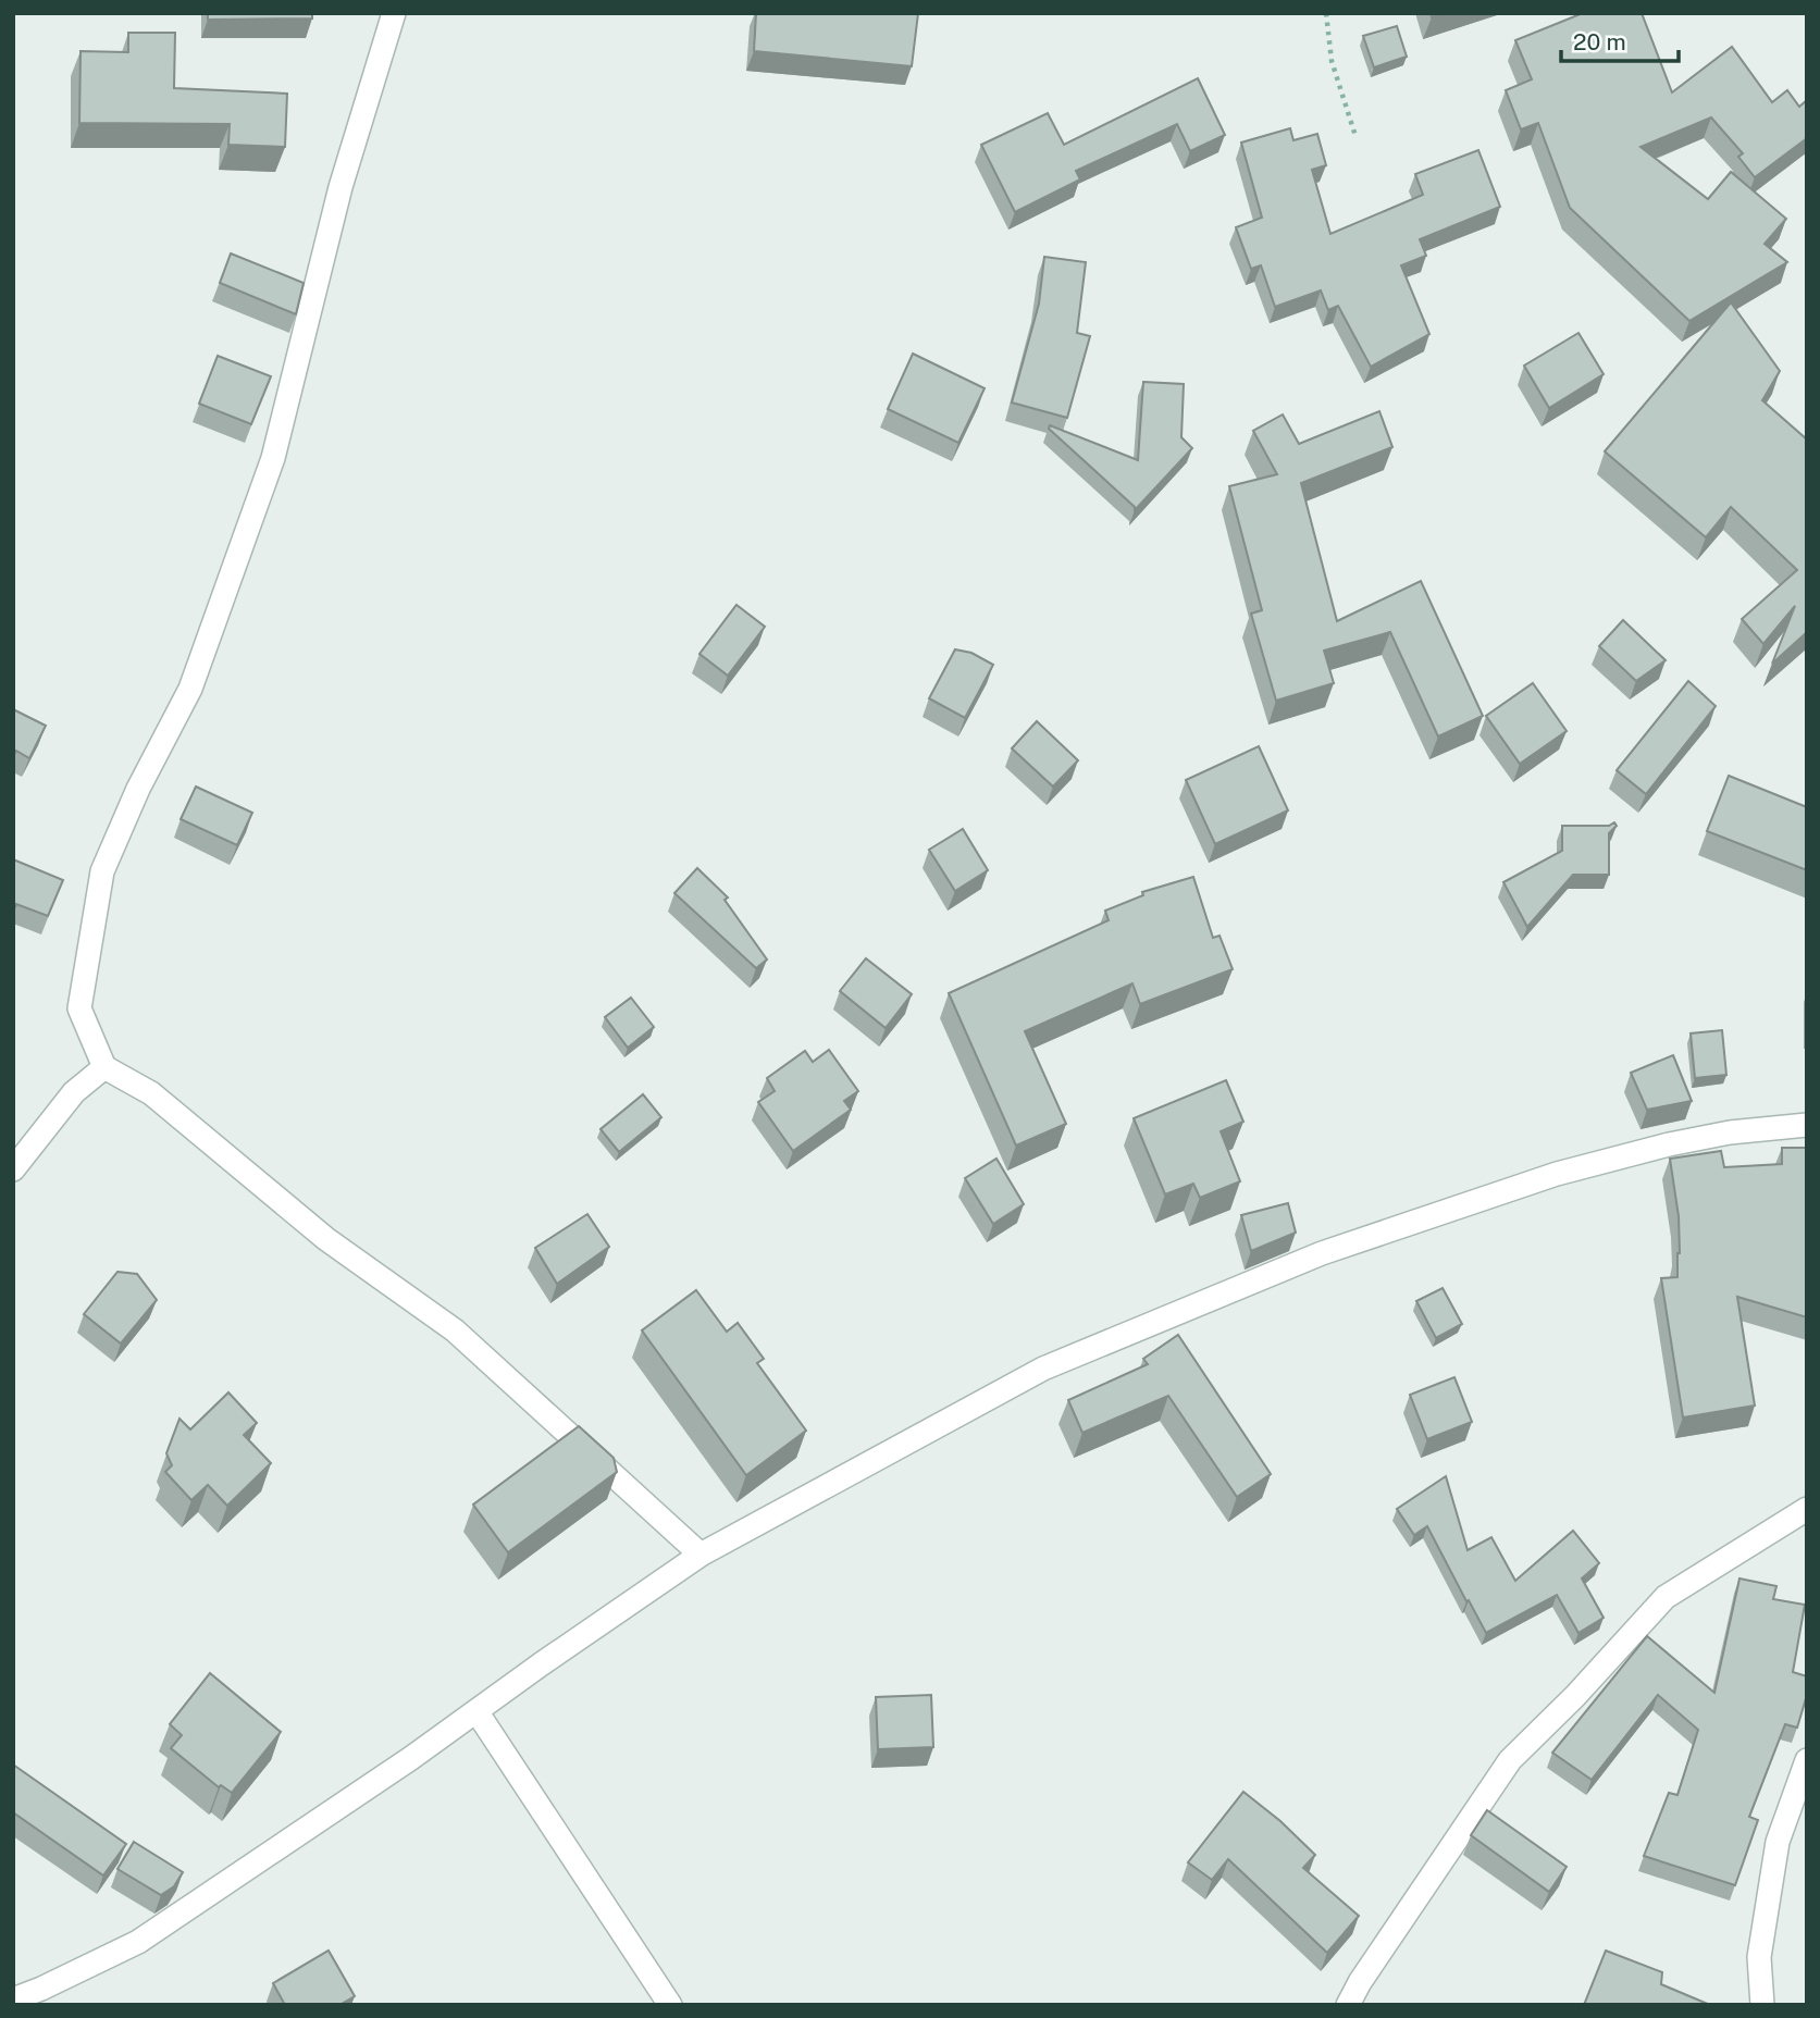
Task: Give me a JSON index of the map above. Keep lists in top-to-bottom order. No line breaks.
{"scale_bar":"20 m"}
